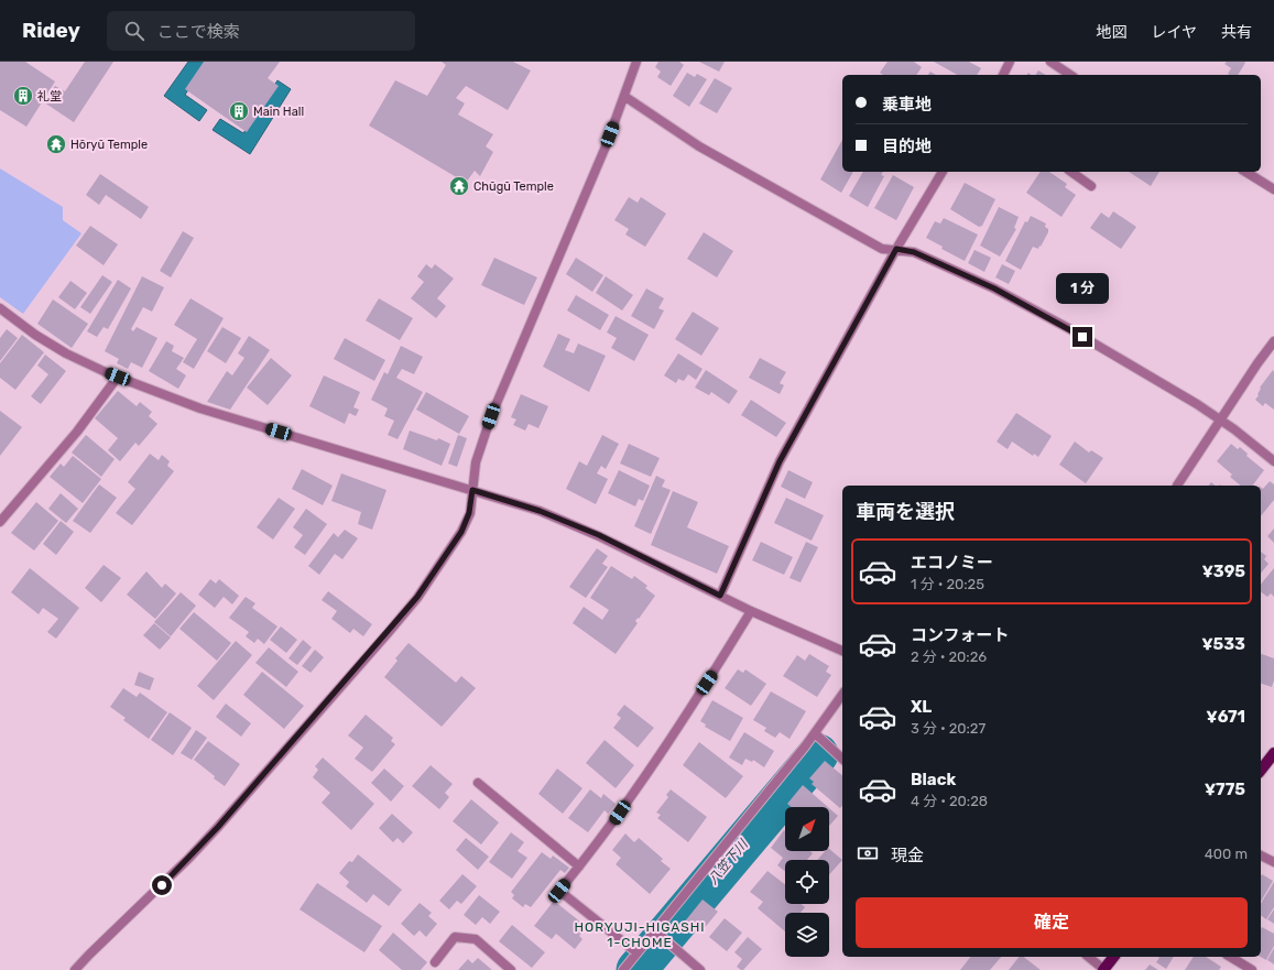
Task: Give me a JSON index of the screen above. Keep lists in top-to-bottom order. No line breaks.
{"districts":["HORYUJI-HIGASHI 1-CHOME"],"water":["八笠下川"],"places":{"building":["礼堂","Main Hall"],"temple":["Hōryū Temple","Chūgū Temple"]},"north":"top right","page":{"header":"Ridey","search":"ここで検索","nav":["地図","レイヤ","共有"],"banner":["乗車地","目的地"],"bubble":"1 分","heading":"車両を選択","list":[{"name":"エコノミー","note":"1 分 · 20:25","value":"¥395"},{"name":"コンフォート","note":"2 分 · 20:26","value":"¥533"},{"name":"XL","note":"3 分 · 20:27","value":"¥671"},{"name":"Black","note":"4 分 · 20:28","value":"¥775"}],"pay":["現金","400 m"],"buttons":"確定"}}
